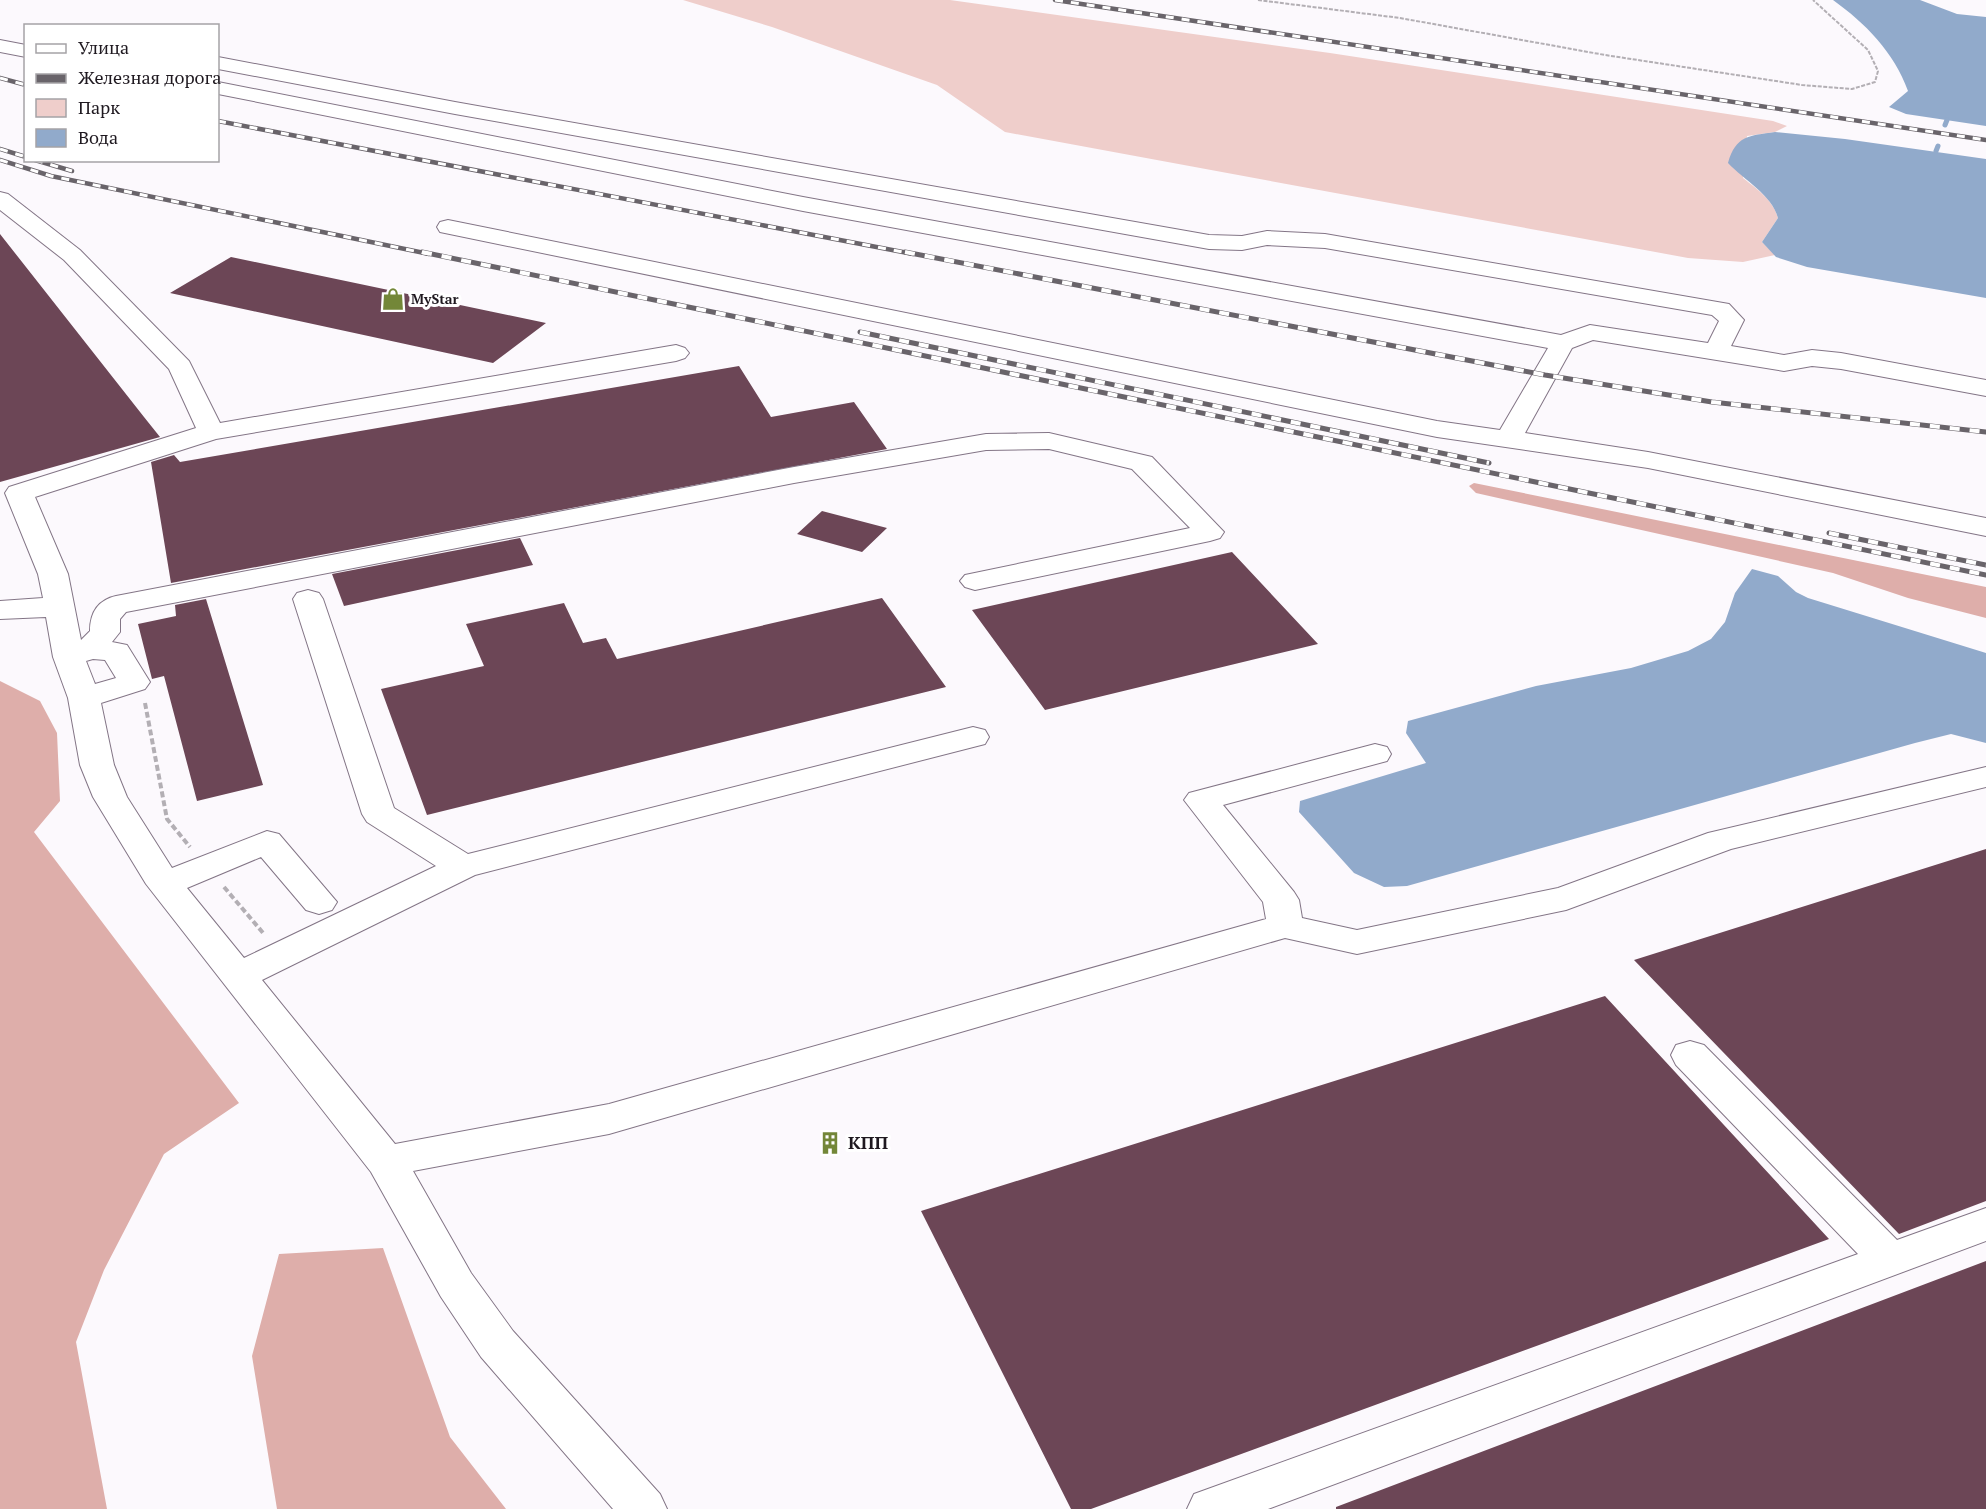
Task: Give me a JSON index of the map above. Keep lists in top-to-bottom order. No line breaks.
{"places":{"shop":["MyStar"],"building":["КПП"]},"legend":["Улица","Железная дорога","Парк","Вода"]}
